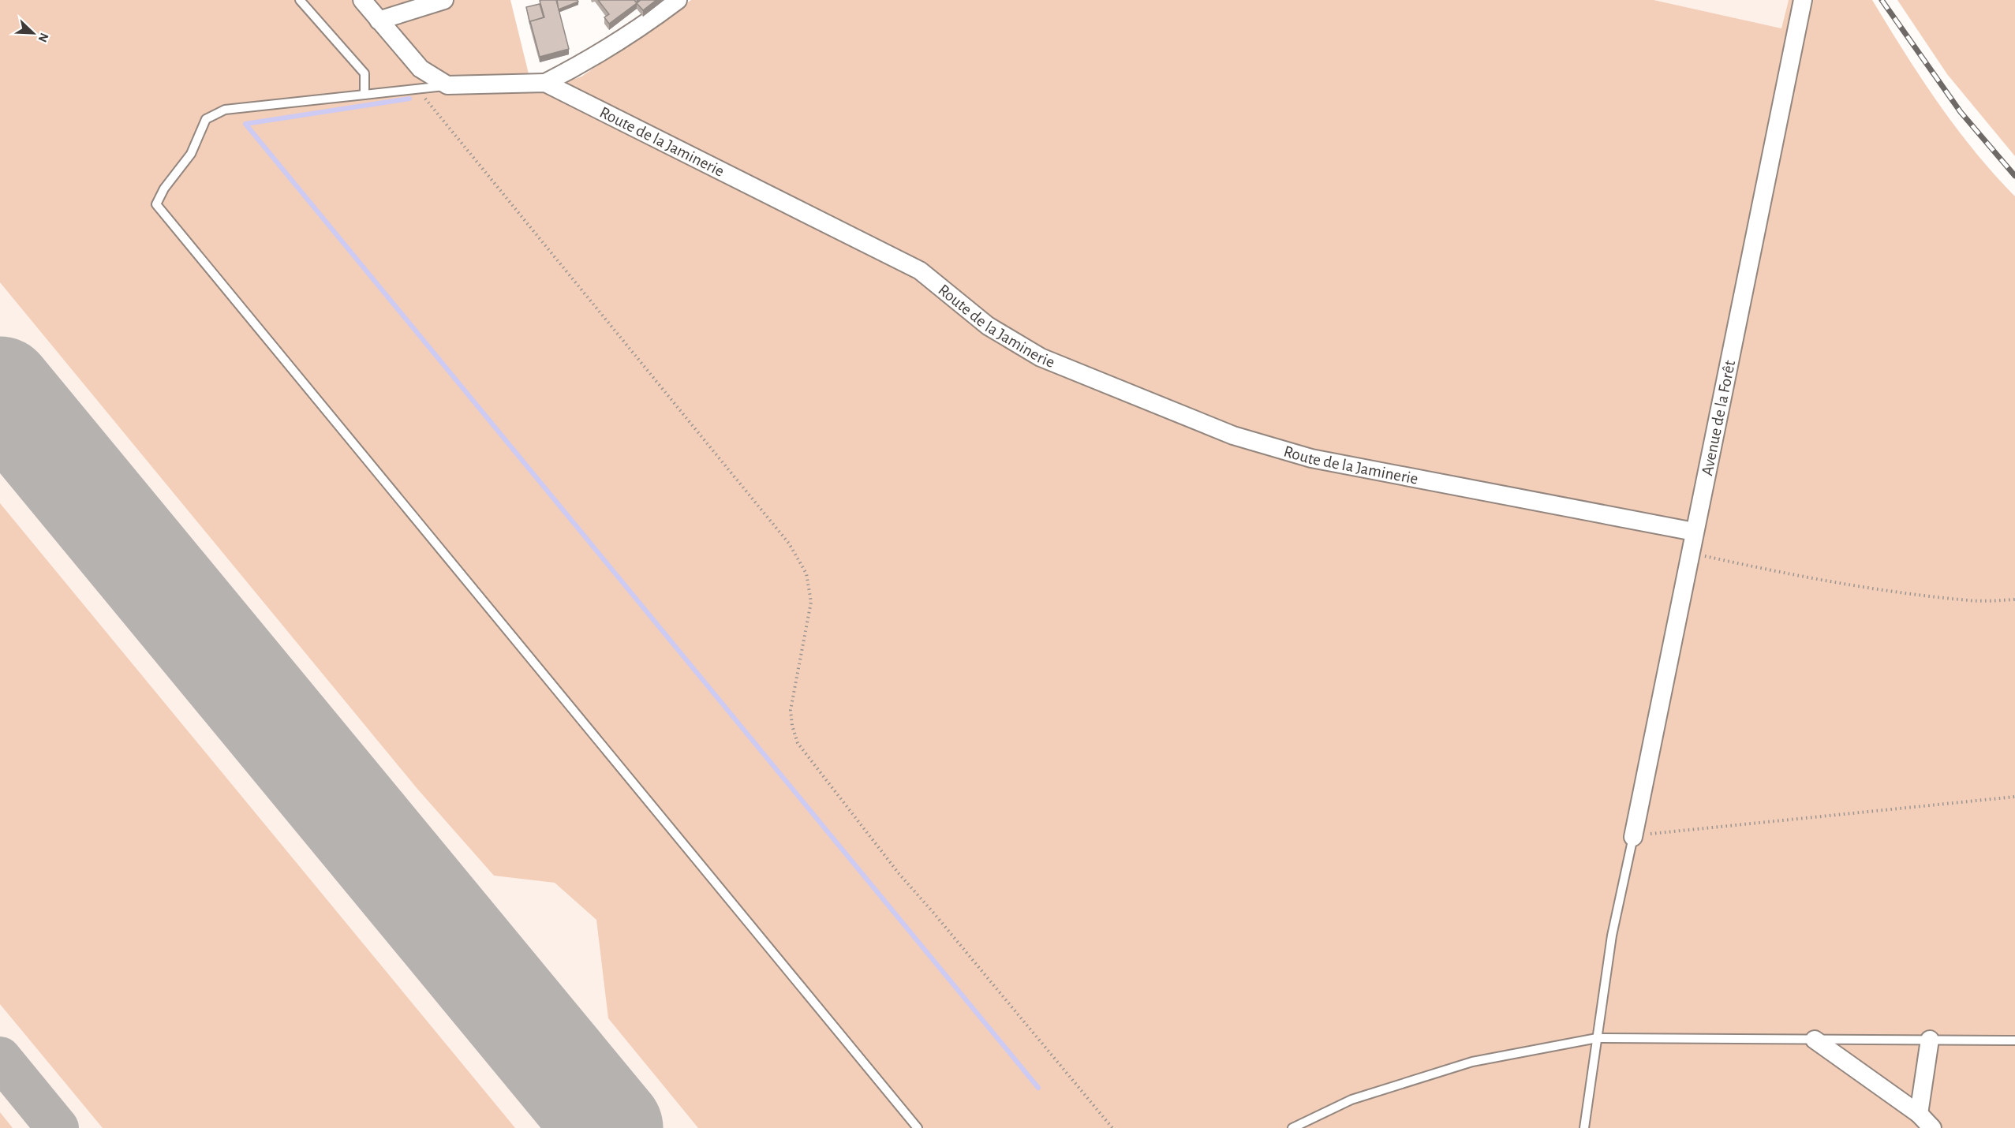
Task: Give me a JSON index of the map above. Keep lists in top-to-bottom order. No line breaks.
{"streets":{"street":["Route de la Jaminerie","Avenue de la Forêt"]},"crossings":[["Route de la Jaminerie","Avenue de la Forêt"]],"north":"bottom right"}
